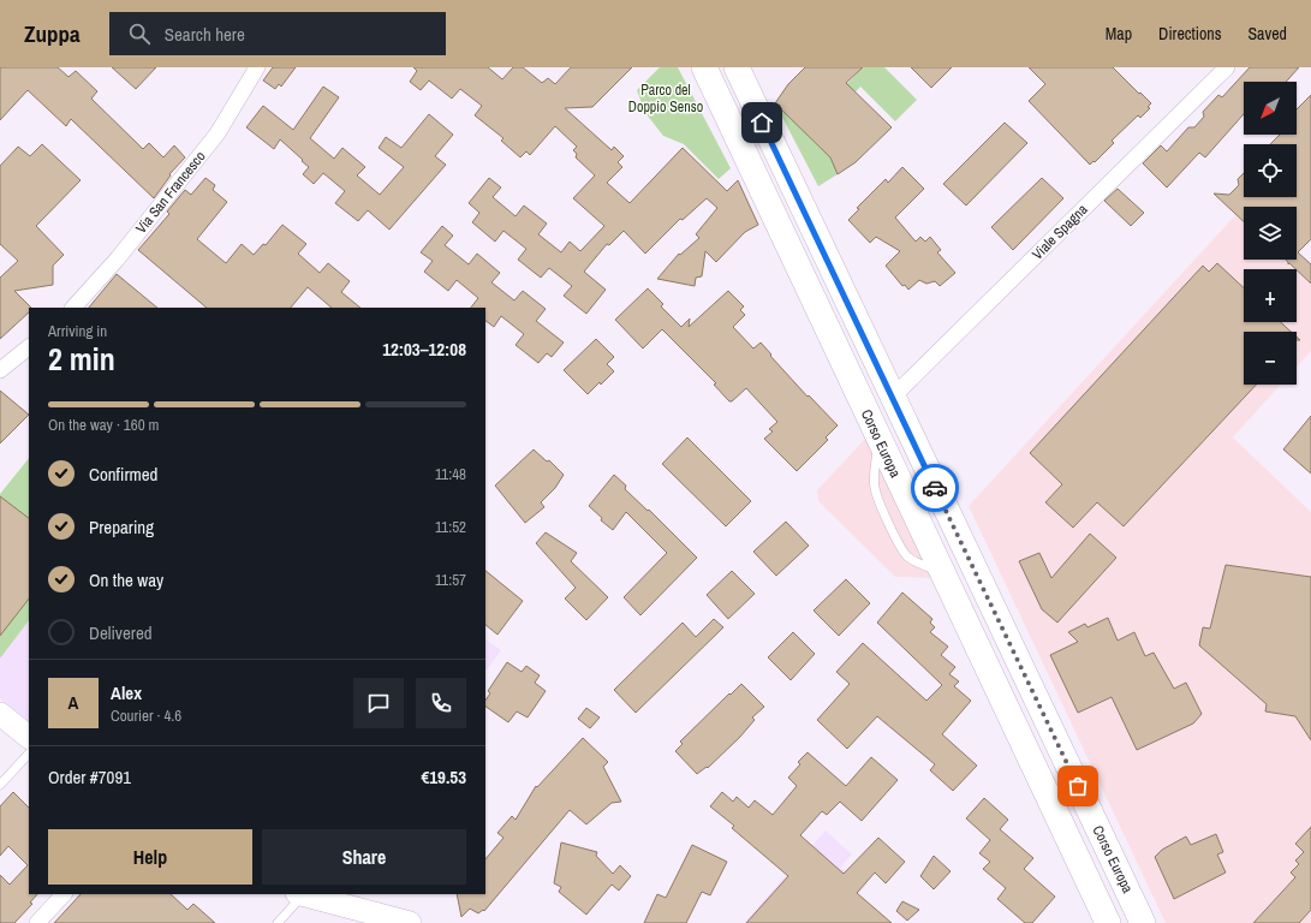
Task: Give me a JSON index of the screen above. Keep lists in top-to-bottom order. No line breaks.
{"streets":{"main road":["Corso Europa"],"street":["Via San Francesco","Viale Spagna"]},"crossings":[["Viale Spagna","Corso Europa"]],"parks":["Parco del Doppio Senso"],"north":"bottom left","page":{"header":"Zuppa","search":"Search here","nav":["Map","Directions","Saved"],"map_buttons":["+","−"],"heading":["2 min","Arriving in","12:03–12:08"],"panel":["Alex","Courier · 4.6","Order #7091","€19.53"],"bar":"On the way · 160 m","list":[["Confirmed","11:48"],["Preparing","11:52"],["On the way","11:57"],"Delivered"],"round":"A","buttons":["Help","Share"]}}
